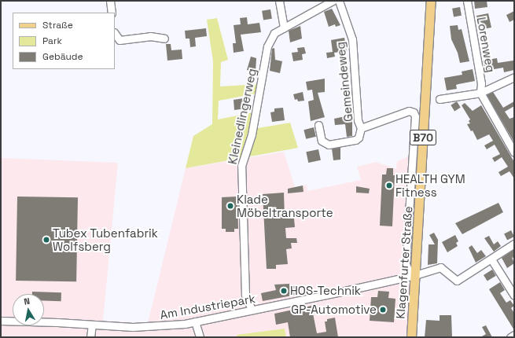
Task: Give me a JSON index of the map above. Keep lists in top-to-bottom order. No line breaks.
{"streets":{"main road":["B70","Klagenfurter Straße"],"street":["Lorenweg","Gemeindeweg","Kleinedlingerweg","Am Industriepark"]},"crossings":[["Gemeindeweg","Klagenfurter Straße"],["Gemeindeweg","Am Industriepark"],["Kleinedlingerweg","Am Industriepark"],["Klagenfurter Straße","Am Industriepark"]],"places":["HEALTH GYM Fitness","Klade Möbeltransporte","Tubex Tubenfabrik Wolfsberg","HOS-Technik","GP-Automotive"],"legend":["Straße","Park","Gebäude"],"north":"top"}
